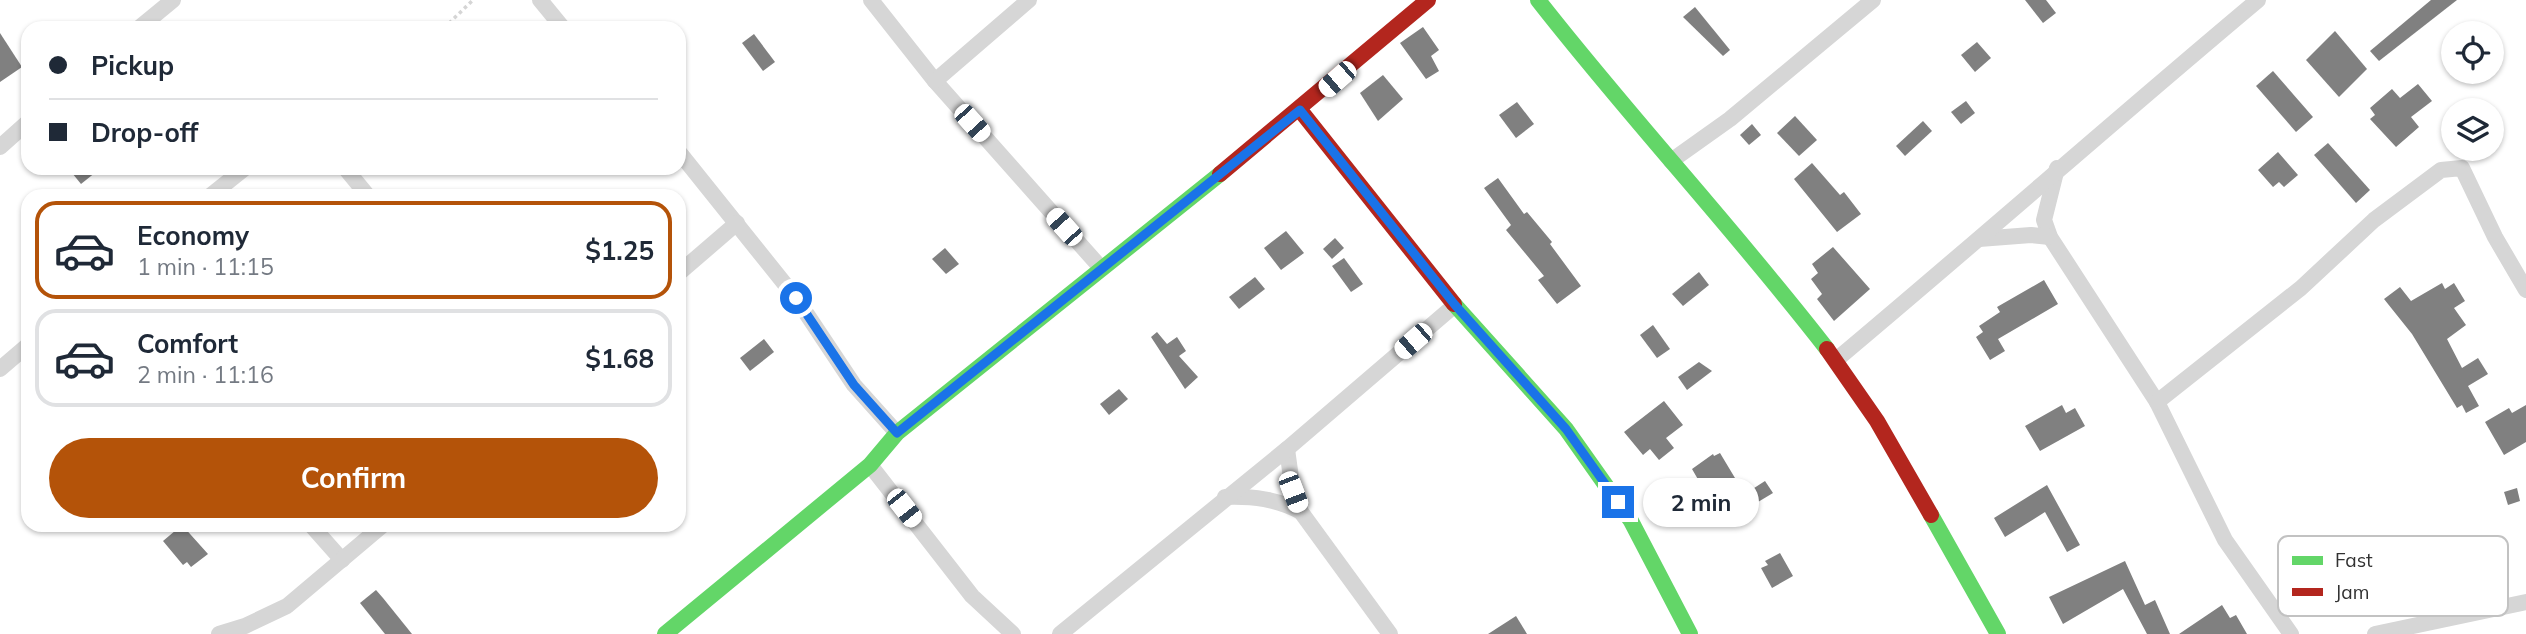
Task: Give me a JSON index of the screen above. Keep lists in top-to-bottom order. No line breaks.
{"legend":["Fast","Jam"],"page":{"banner":["Pickup","Drop-off"],"list":[{"name":"Economy","note":"1 min · 11:15","value":"$1.25"},{"name":"Comfort","note":"2 min · 11:16","value":"$1.68"}],"buttons":"Confirm","bubble":"2 min"}}
